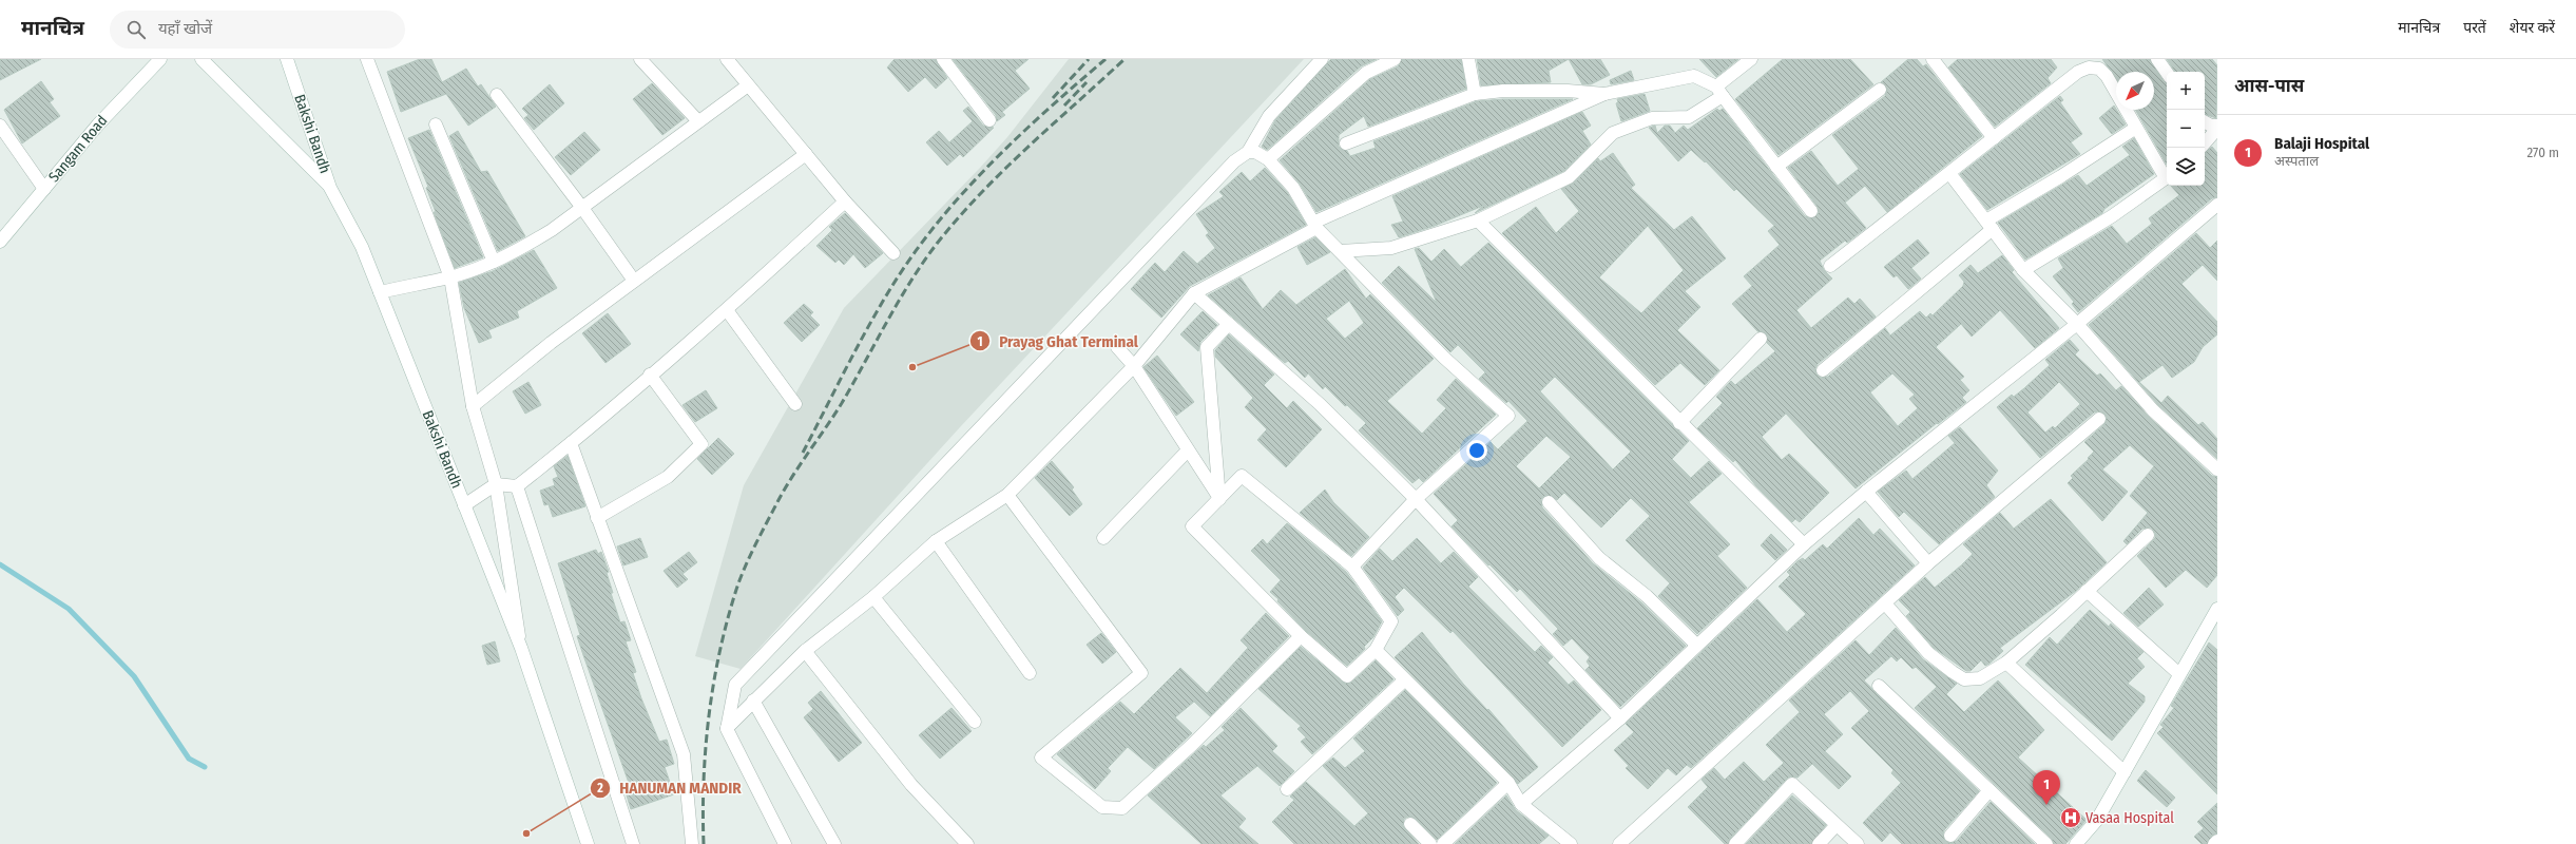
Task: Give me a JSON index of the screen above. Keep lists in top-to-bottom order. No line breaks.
{"streets":{"street":["Bakshi Bandh","Sangam Road"]},"places":{"other":["Prayag Ghat Terminal","HANUMAN MANDIR"],"hospital":["Vasaa Hospital"]},"north":"bottom left","page":{"header":"मानचित्र","search":"यहाँ खोजें","nav":["मानचित्र","परतें","शेयर करें"],"heading":"आस-पास","map_buttons":["+","−"],"list":[{"mark":"1","name":"Balaji Hospital","note":"अस्पताल","value":"270 m"}],"pins":"1"}}
